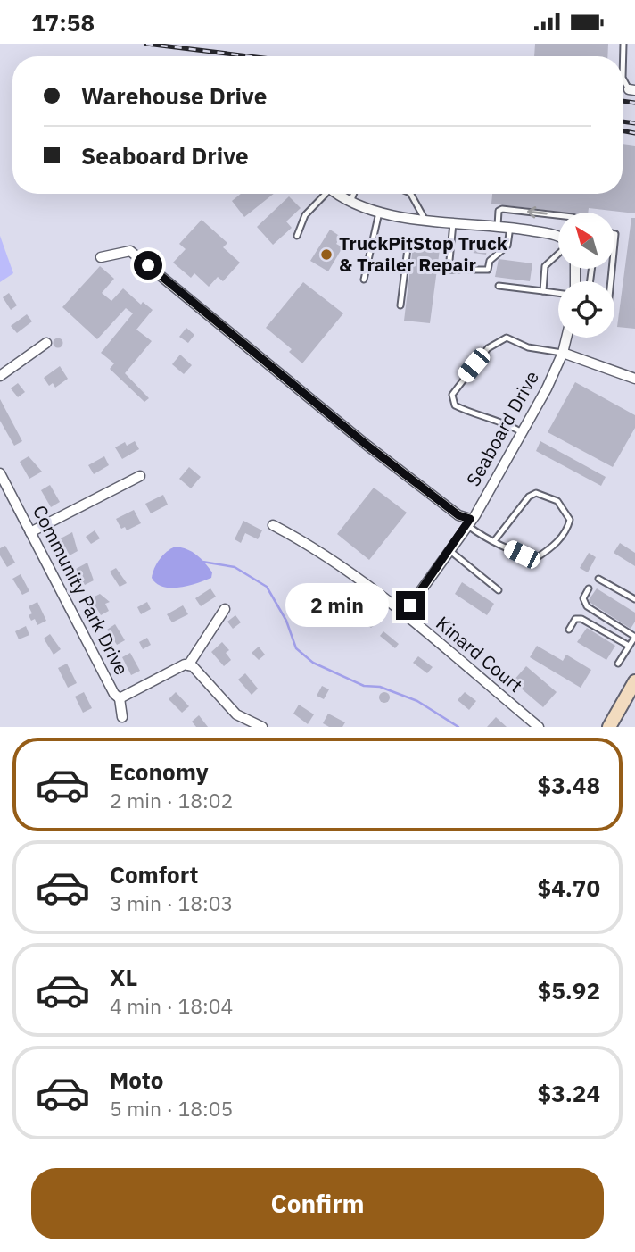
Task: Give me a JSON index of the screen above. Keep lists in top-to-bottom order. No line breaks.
{"streets":{"street":["Seaboard Drive","Community Park Drive","Kinard Court"]},"places":["TruckPitStop Truck & Trailer Repair"],"north":"top left","page":{"status":"17:58","banner":["Warehouse Drive","Seaboard Drive"],"bubble":"2 min","list":[{"name":"Economy","note":"2 min · 18:02","value":"$3.48"},{"name":"Comfort","note":"3 min · 18:03","value":"$4.70"},{"name":"XL","note":"4 min · 18:04","value":"$5.92"},{"name":"Moto","note":"5 min · 18:05","value":"$3.24"}],"buttons":"Confirm"}}
